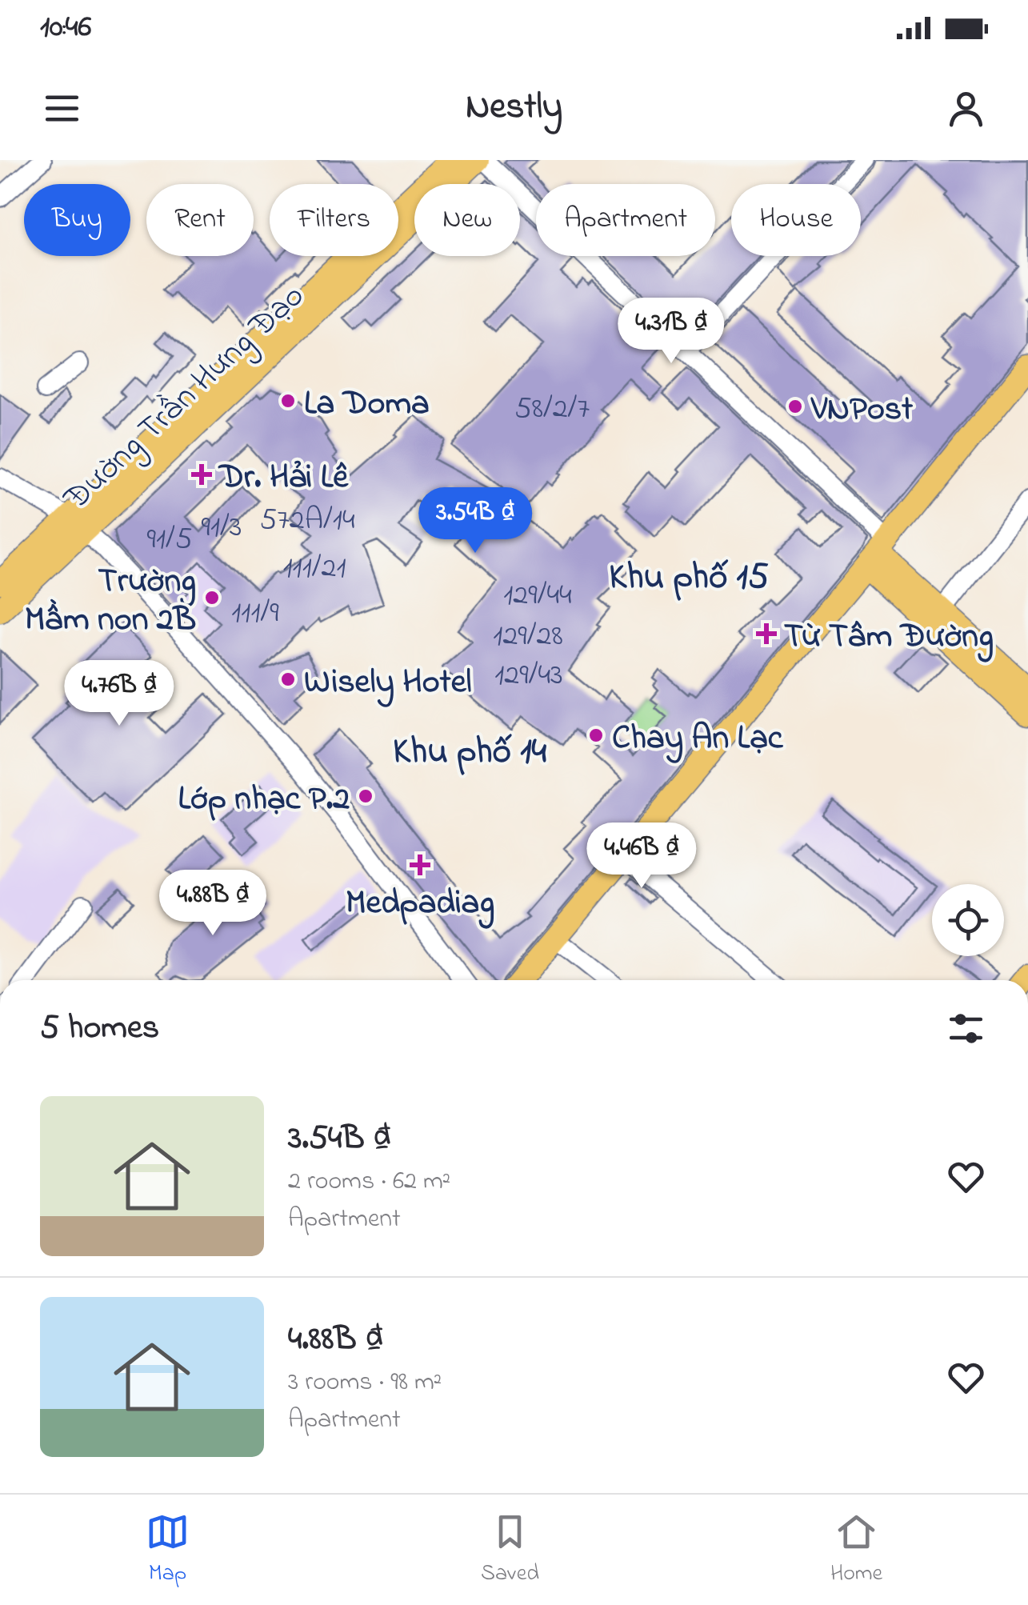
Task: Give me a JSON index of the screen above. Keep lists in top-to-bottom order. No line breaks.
{"streets":{"main road":["Đường Trần Hưng Đạo"]},"districts":["Khu phố 15","Khu phố 14"],"places":{"other":["La Doma","VNPost","Trường Mầm non 2B","Wisely Hotel","Chay An Lạc","Lớp nhạc P.2"],"health":["Dr. Hải Lê","Từ Tâm Đường","Medpadiag"]},"house_numbers":["58/2/7","572A/14","91/3","91/5","111/21","129/44","111/9","129/28","129/43"],"page":{"status":"10:46","header":"Nestly","chip":["Buy","Rent","Filters","New","Apartment","House"],"price":["4.31B ₫","3.54B ₫","4.76B ₫","4.46B ₫","4.88B ₫"],"heading":"5 homes","list":[{"name":"3.54B ₫","note":"2 rooms · 62 m² · Apartment"},{"name":"4.88B ₫","note":"3 rooms · 98 m² · Apartment"}],"tabs":["Map","Saved","Home"]}}
